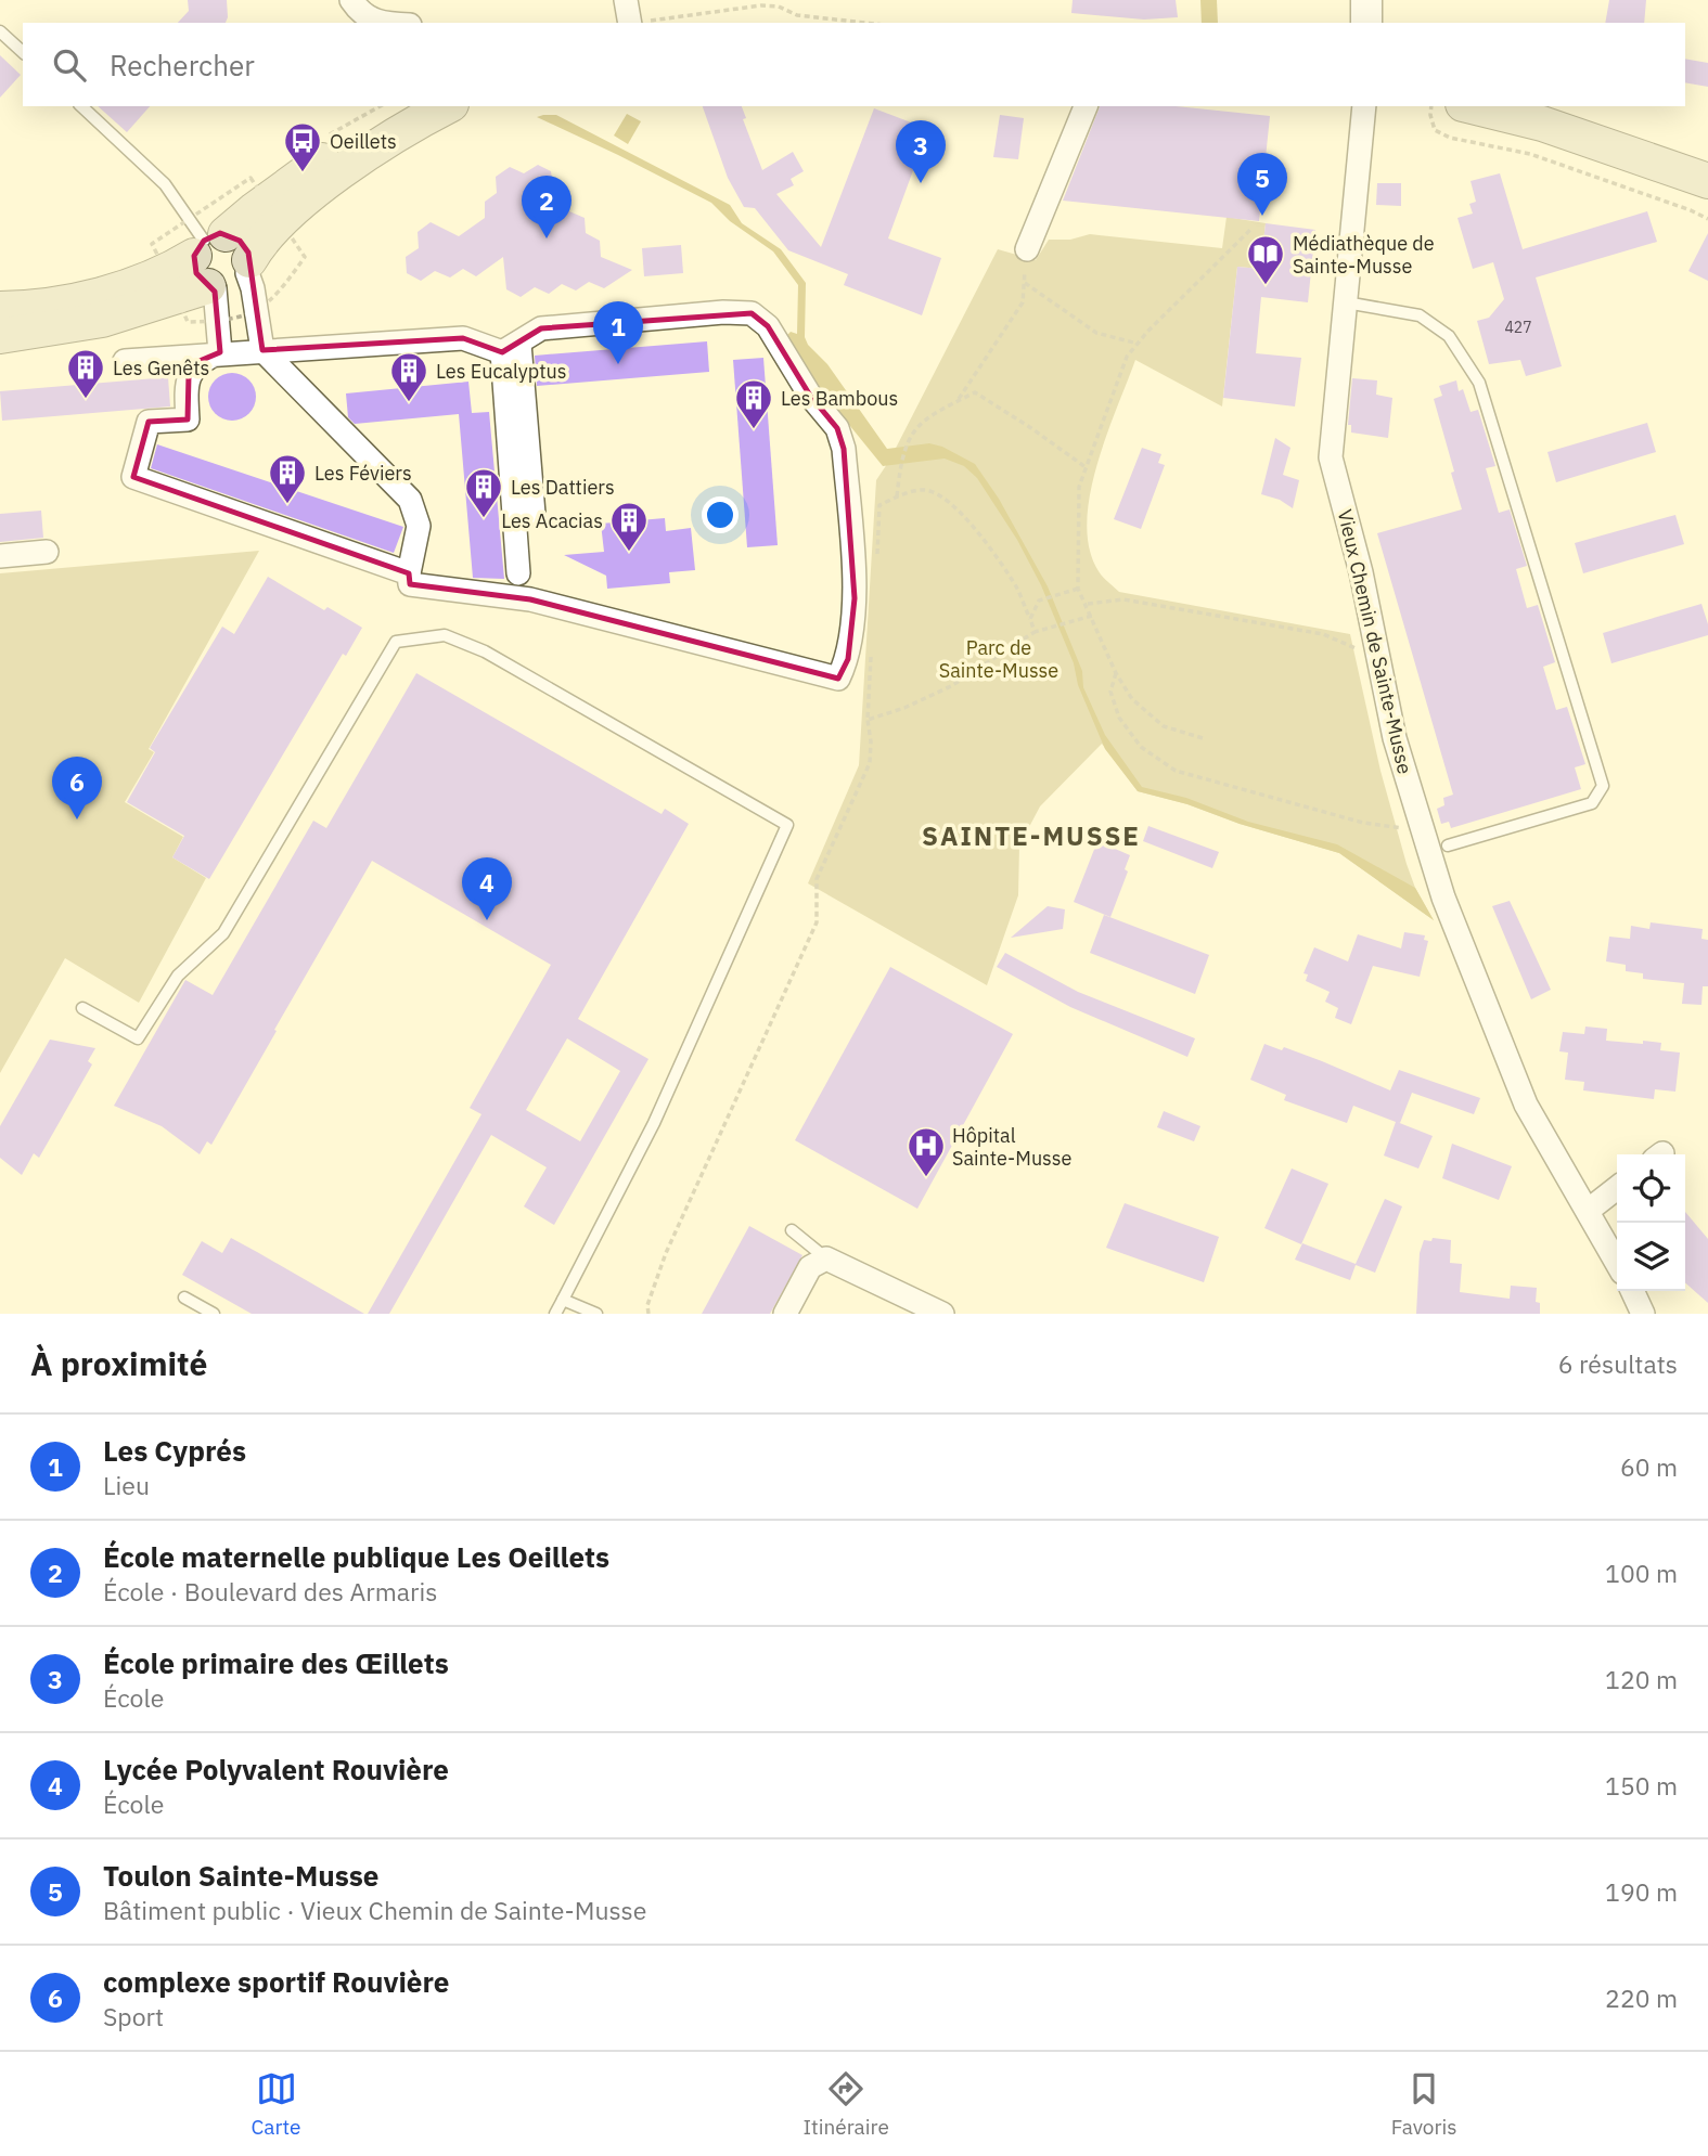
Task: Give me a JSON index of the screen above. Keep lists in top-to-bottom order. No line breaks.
{"streets":{"street":["Vieux Chemin de Sainte-Musse"]},"districts":["SAINTE-MUSSE"],"parks":["Parc de Sainte-Musse"],"places":{"bus stop":["Oeillets"],"library":["Médiathèque de Sainte-Musse"],"building":["Les Genêts","Les Eucalyptus","Les Bambous","Les Féviers","Les Dattiers","Les Acacias"],"hospital":["Hôpital Sainte-Musse"]},"house_numbers":["427"],"page":{"search":"Rechercher","pins":["3","5","2","1","6","4"],"heading":["À proximité","6 résultats"],"list":[{"mark":"1","name":"Les Cyprés","note":"Lieu","value":"60 m"},{"mark":"2","name":"École maternelle publique Les Oeillets","note":"École · Boulevard des Armaris","value":"100 m"},{"mark":"3","name":"École primaire des Œillets","note":"École","value":"120 m"},{"mark":"4","name":"Lycée Polyvalent Rouvière","note":"École","value":"150 m"},{"mark":"5","name":"Toulon Sainte-Musse","note":"Bâtiment public · Vieux Chemin de Sainte-Musse","value":"190 m"},{"mark":"6","name":"complexe sportif Rouvière","note":"Sport","value":"220 m"}],"nav":["Carte","Itinéraire","Favoris"]}}
